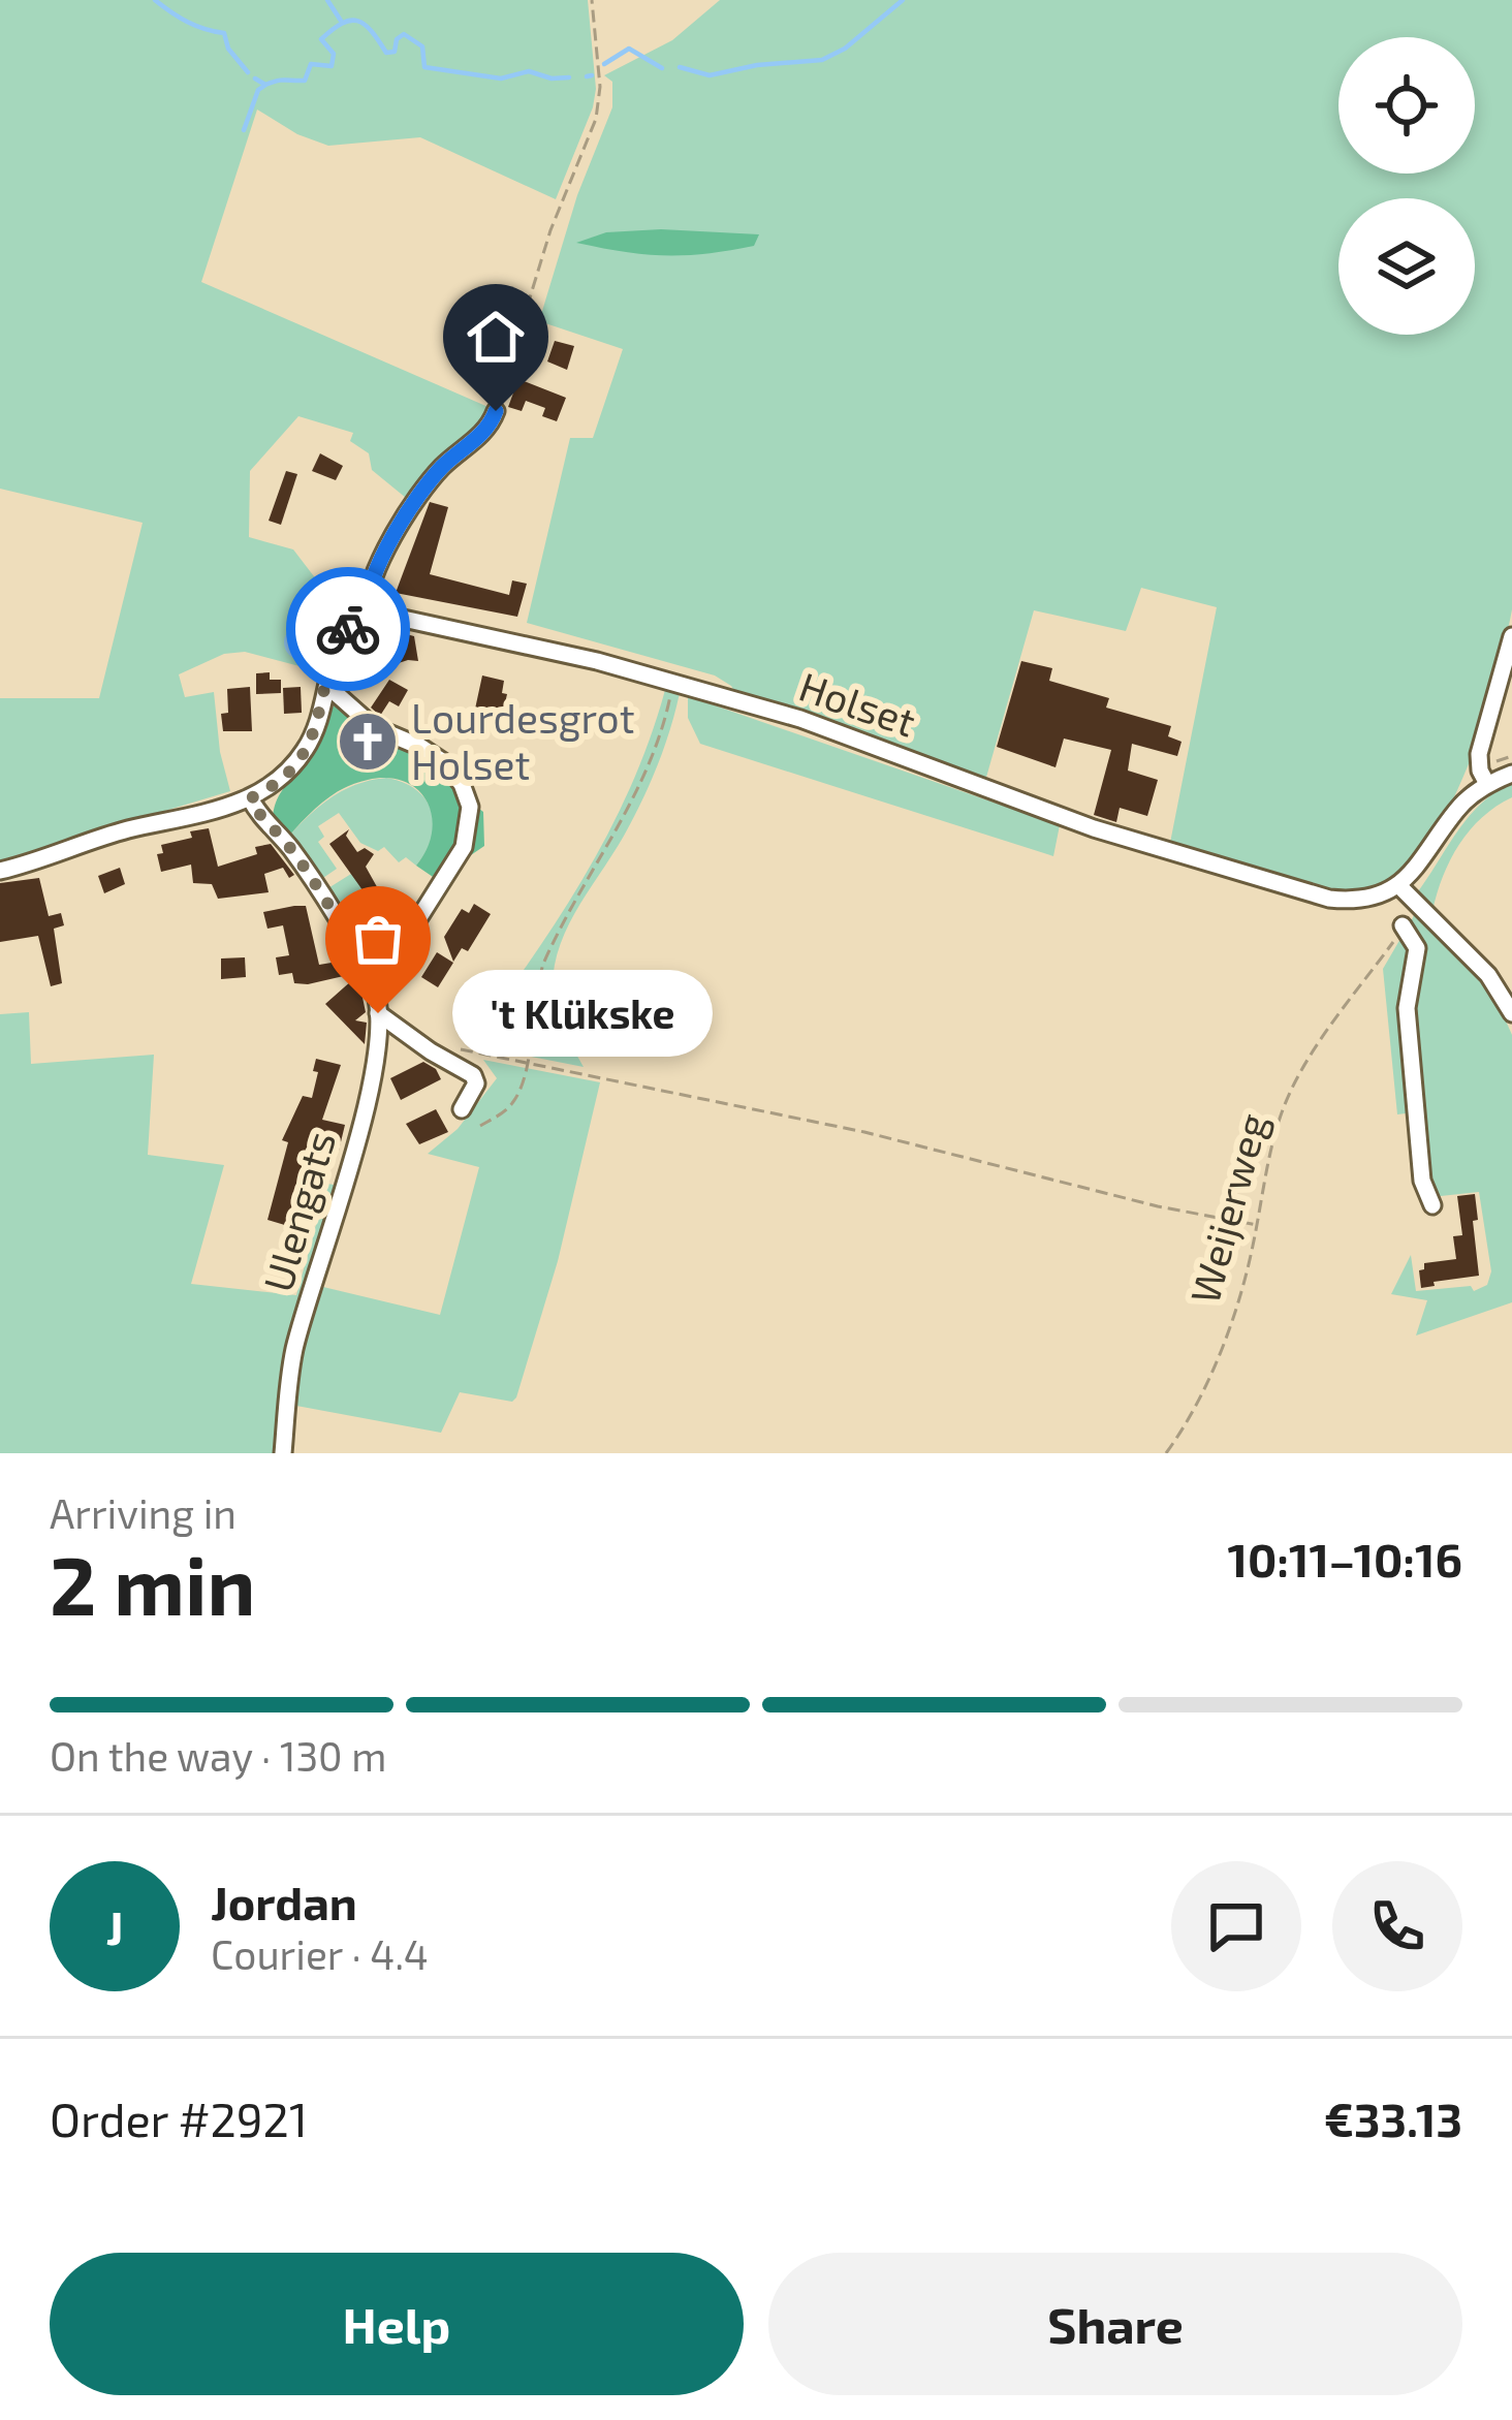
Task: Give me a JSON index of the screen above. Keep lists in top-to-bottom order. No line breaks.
{"streets":{"street":["Holset","Ulengats"],"path":["Weijerweg"]},"places":{"church":["Lourdesgrot Holset"],"other":["'t Klükske"]},"page":{"bubble":"'t Klükske","heading":["2 min","Arriving in","10:11–10:16"],"panel":["Jordan","Courier · 4.4","Order #2921","€33.13"],"bar":"On the way · 130 m","round":"J","buttons":["Help","Share"]}}
